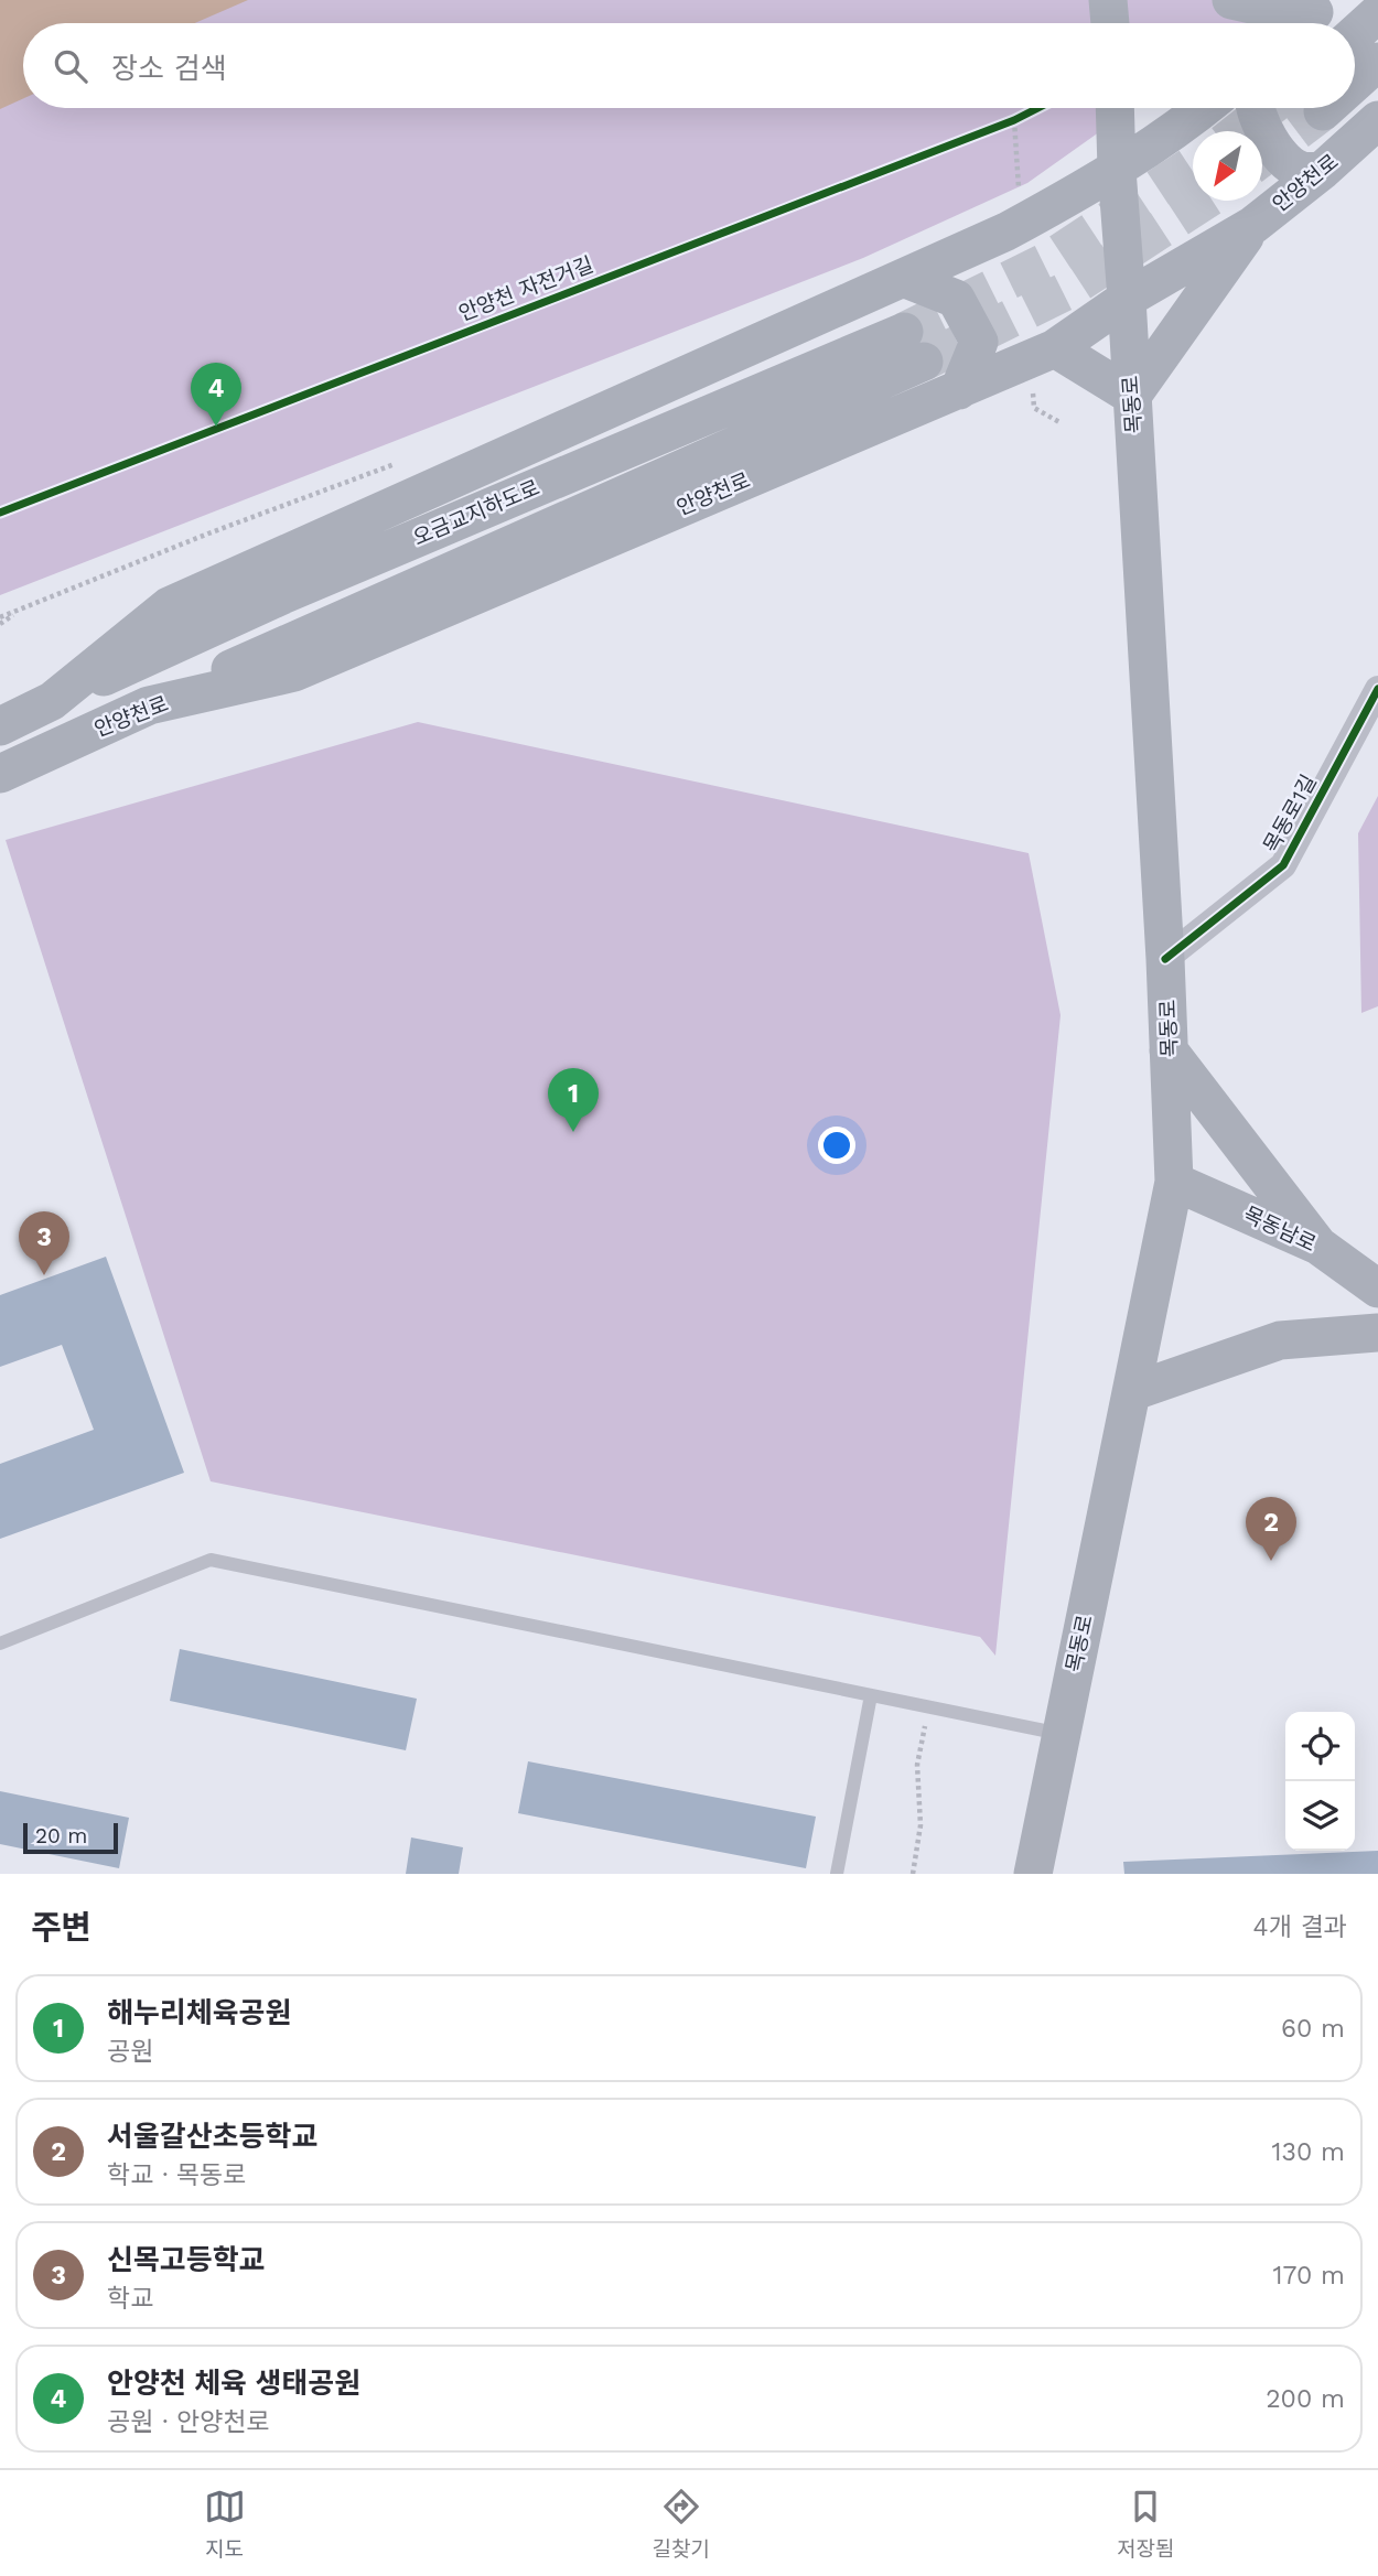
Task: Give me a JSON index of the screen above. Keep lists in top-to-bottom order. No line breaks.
{"streets":{"main road":["안양천로","목동로","오금교지하도로","목동남로"],"street":["목동로1길"],"cycle path":["안양천 자전거길"]},"crossings":[["안양천로","목동로"],["안양천로","오금교지하도로"],["목동로","목동로1길"],["목동로","목동남로"]],"scale_bar":"20 m","north":"bottom left","page":{"search":"장소 검색","pins":["4","1","3","2"],"scale":"20 m","heading":["주변","4개 결과"],"list":[{"mark":"1","name":"해누리체육공원","note":"공원","value":"60 m"},{"mark":"2","name":"서울갈산초등학교","note":"학교 · 목동로","value":"130 m"},{"mark":"3","name":"신목고등학교","note":"학교","value":"170 m"},{"mark":"4","name":"안양천 체육 생태공원","note":"공원 · 안양천로","value":"200 m"}],"nav":["지도","길찾기","저장됨"]}}
